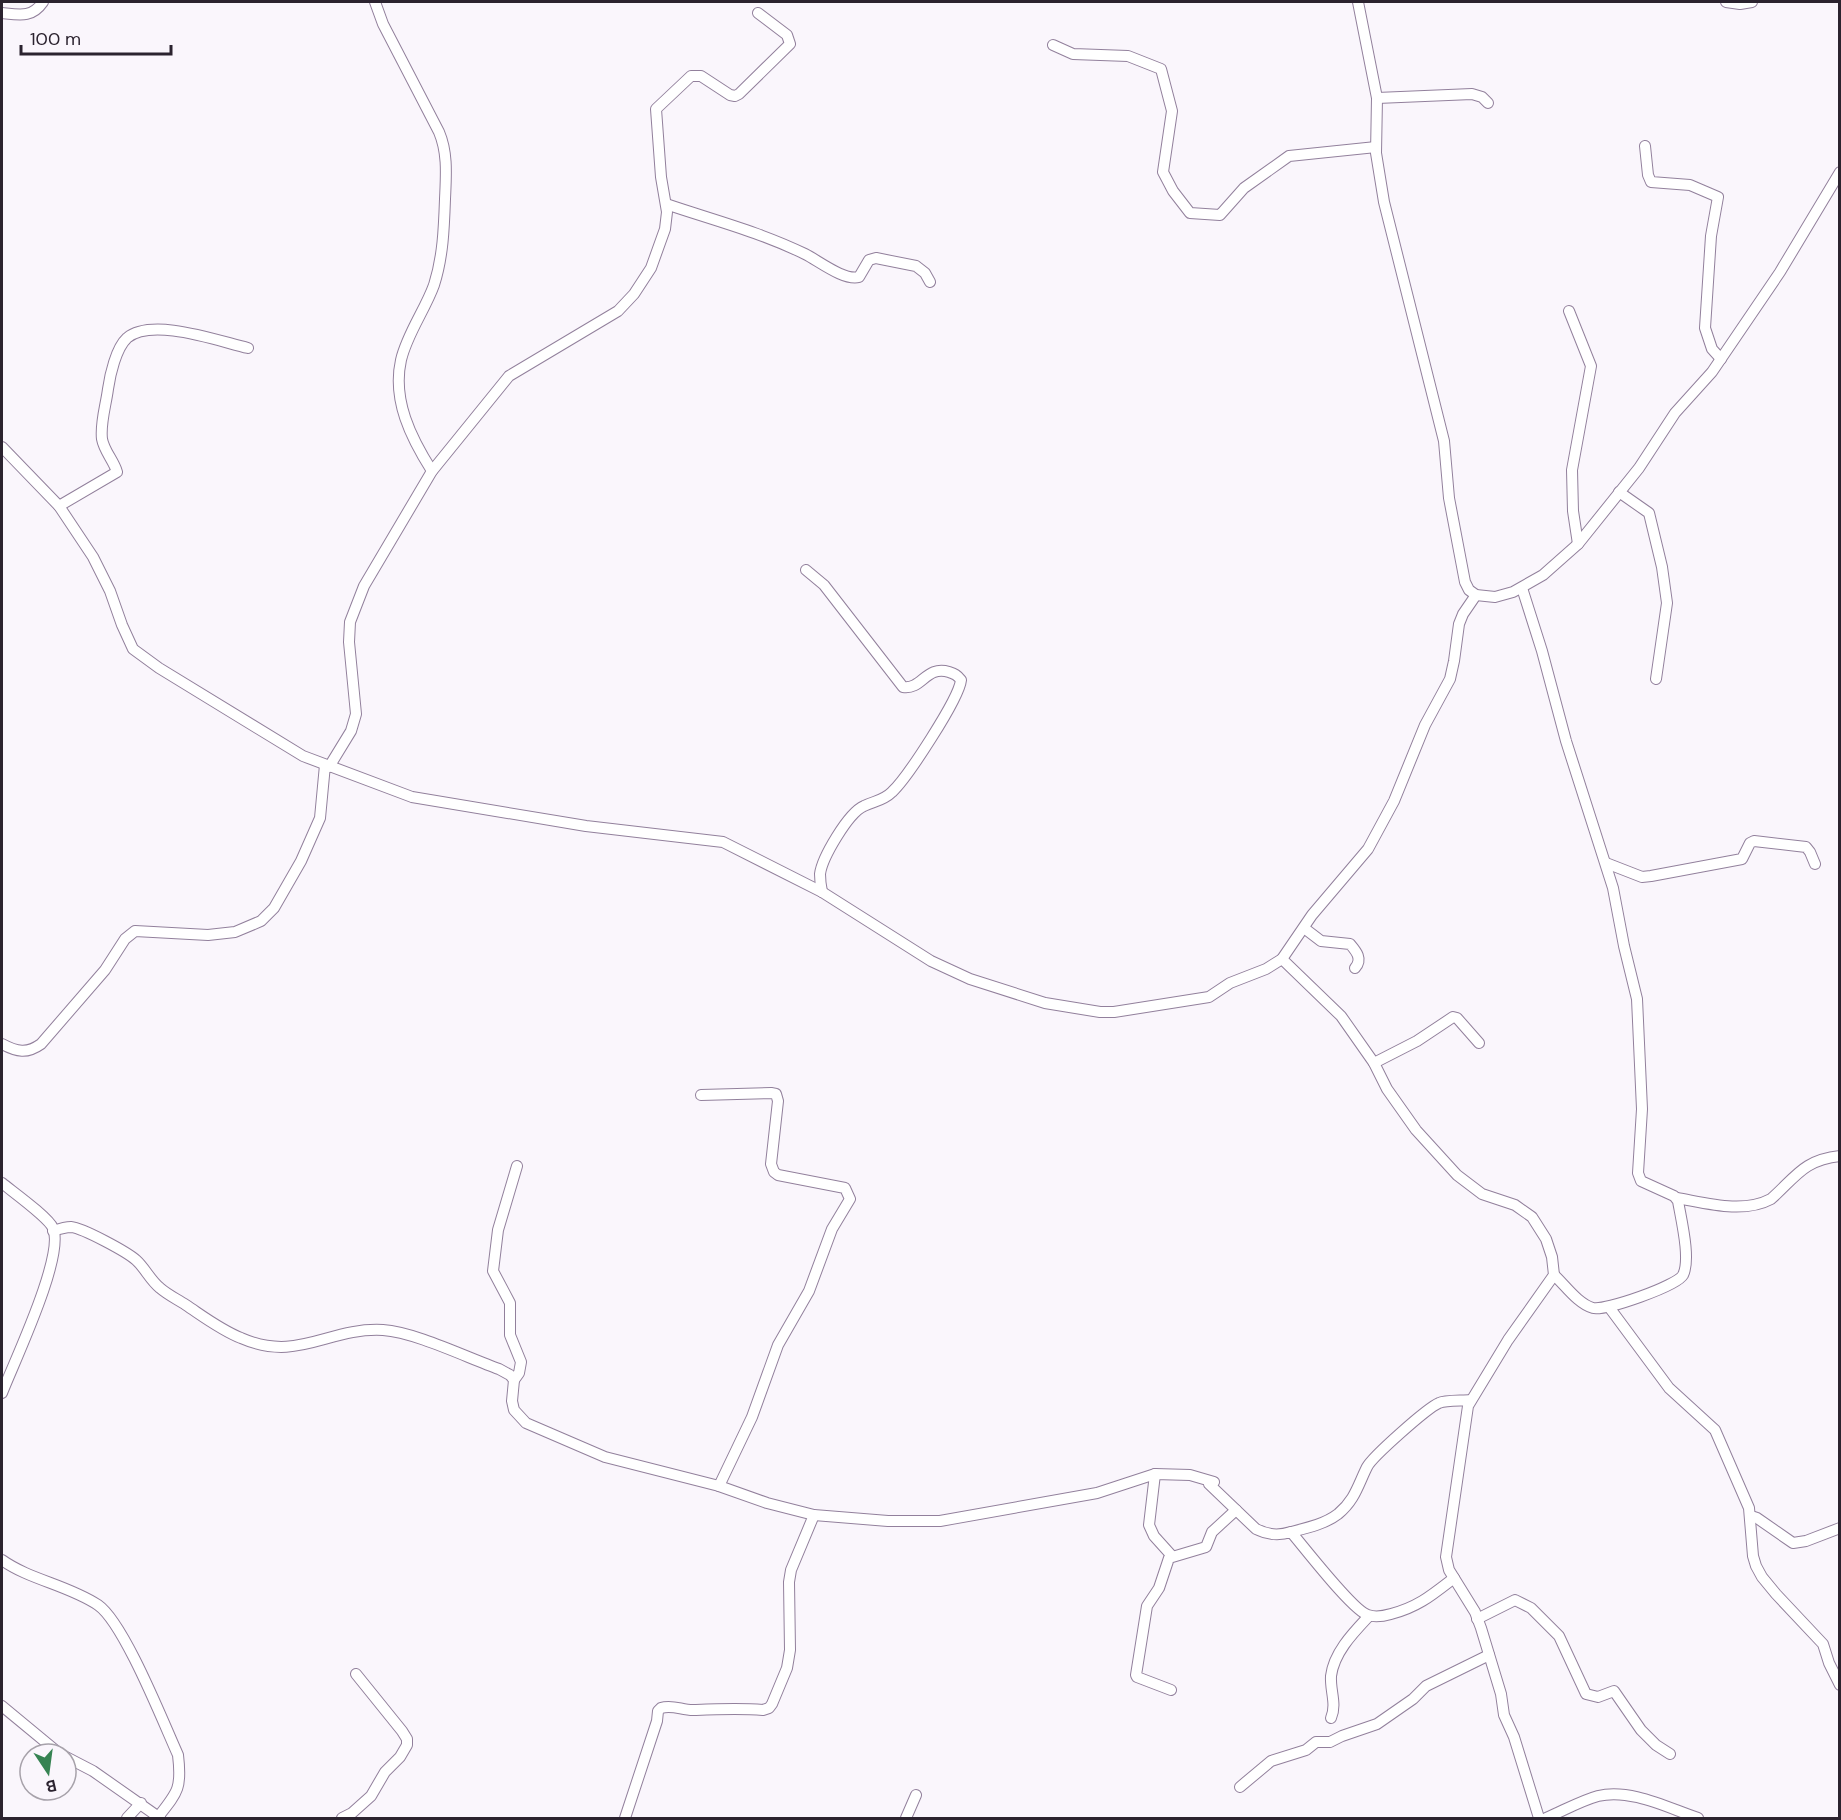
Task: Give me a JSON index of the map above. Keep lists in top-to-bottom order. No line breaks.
{"scale_bar":"100 m","north":"bottom"}
